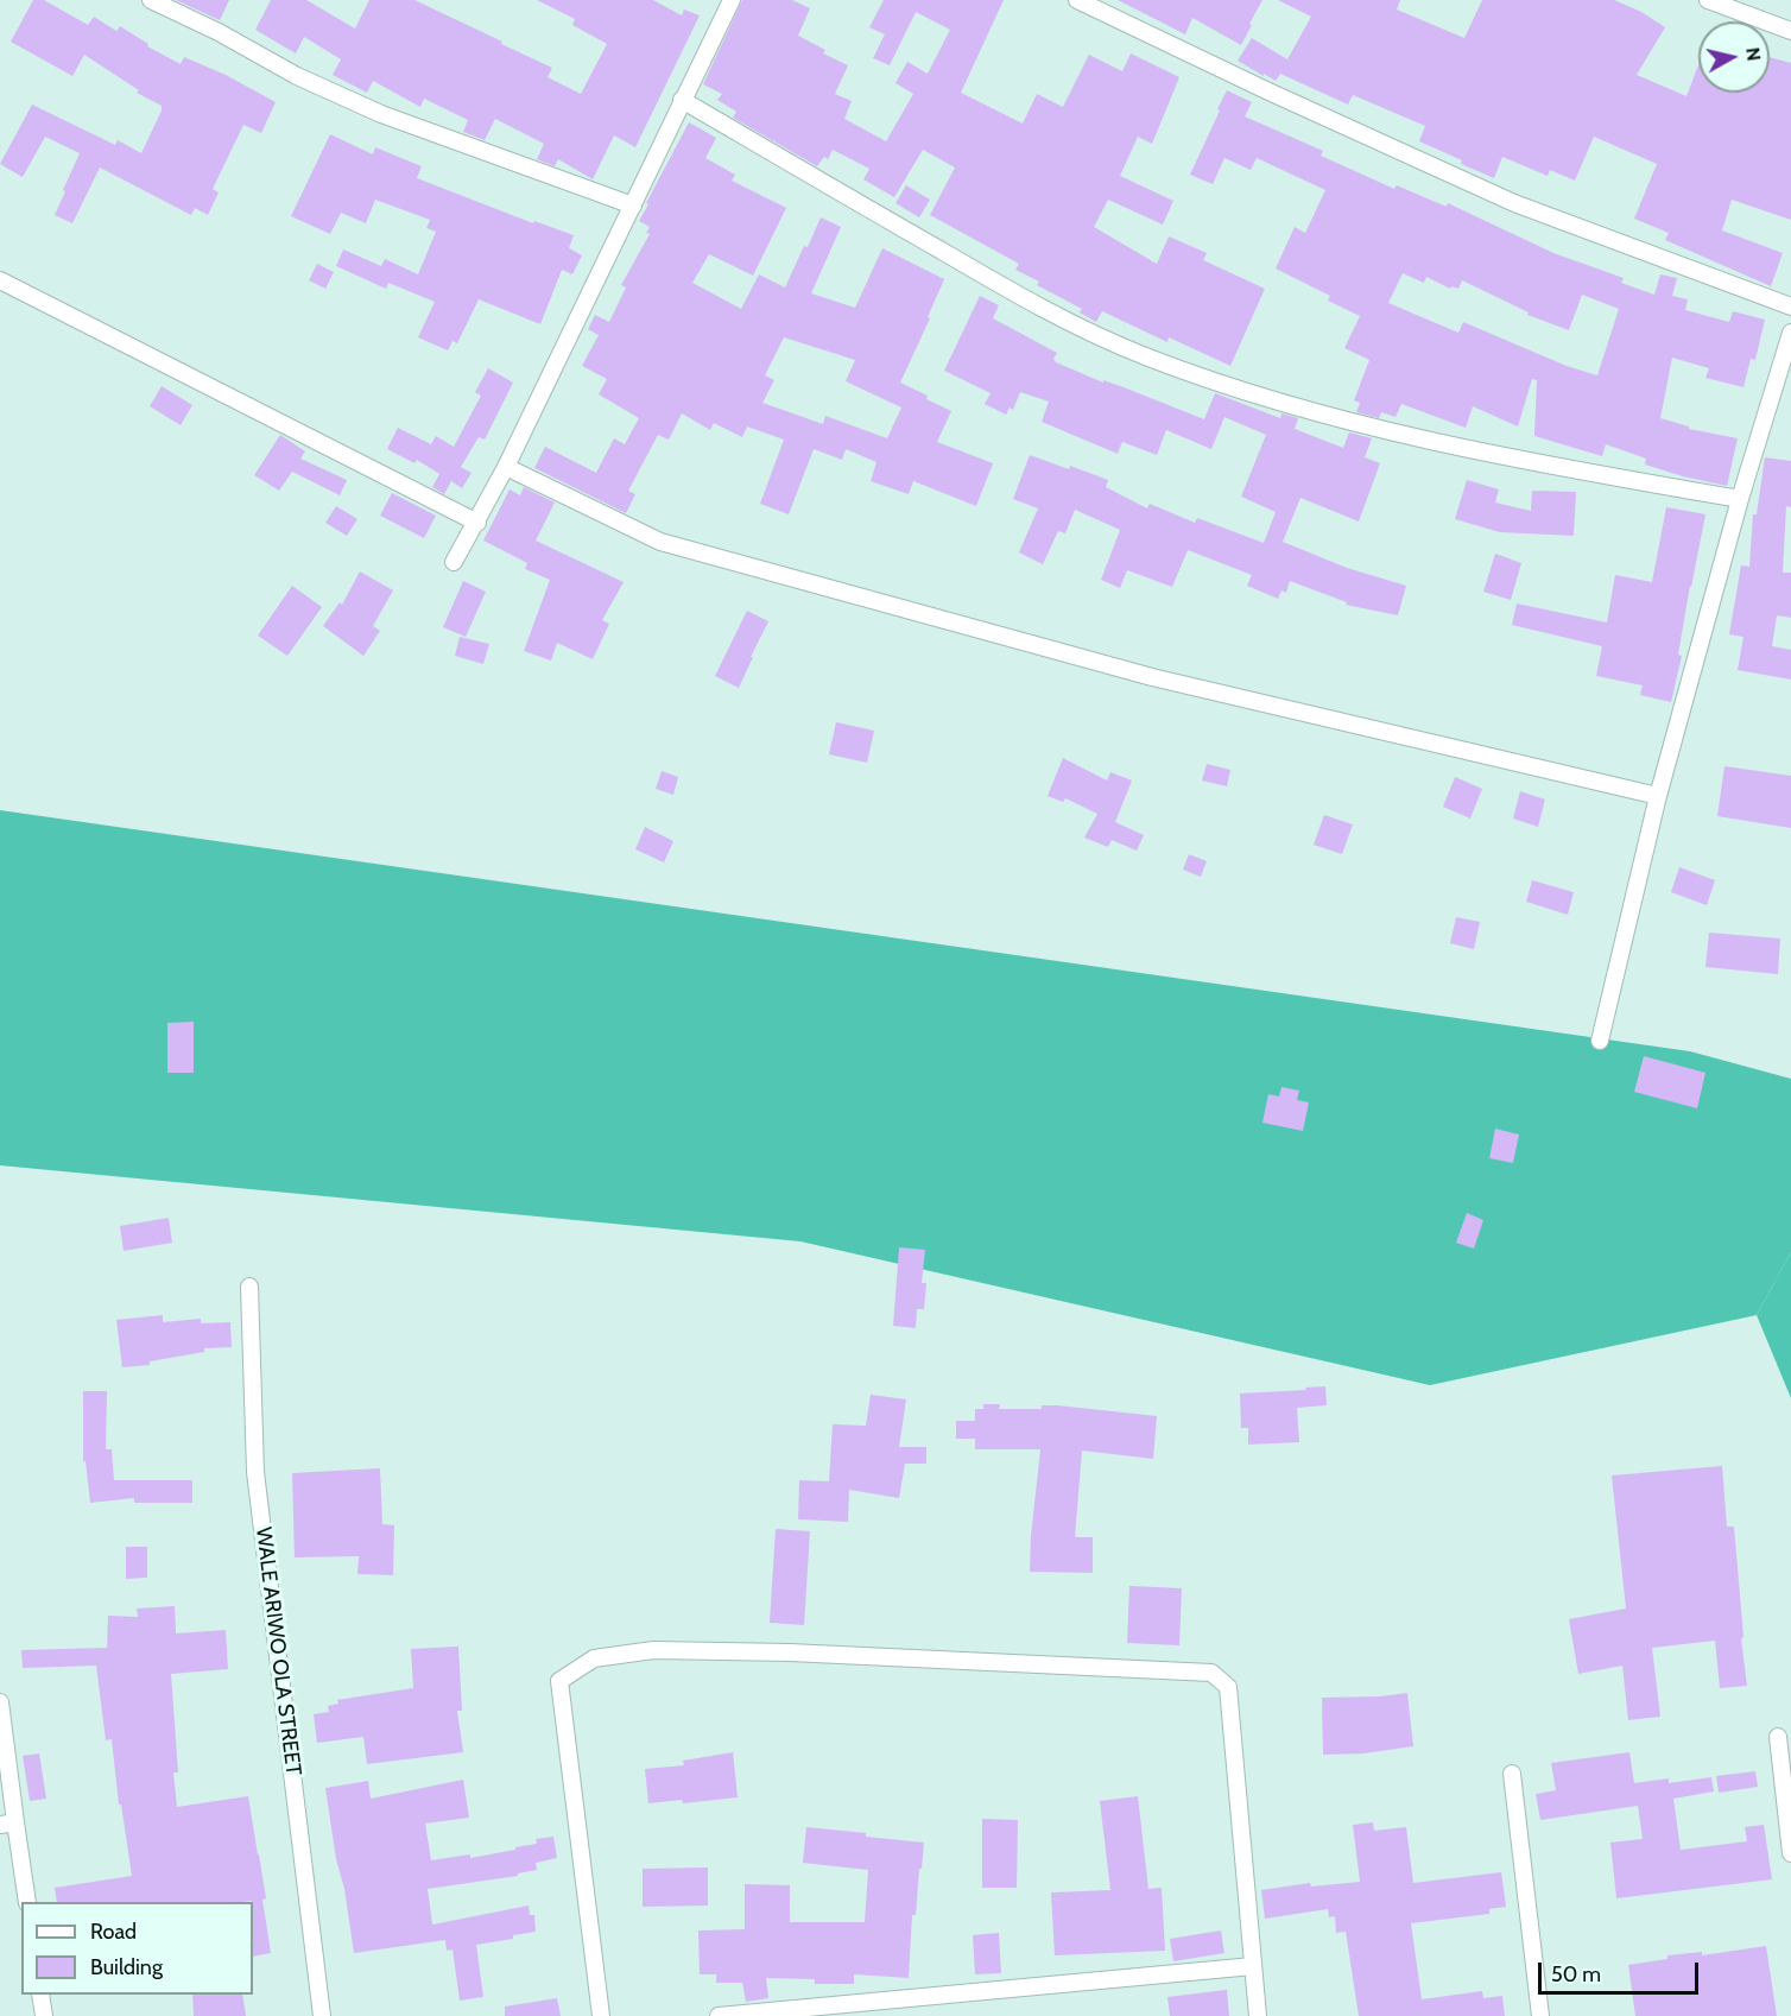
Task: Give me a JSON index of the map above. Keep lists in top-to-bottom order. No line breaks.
{"streets":{"street":["WALE ARIWO OLA STREET"]},"legend":["Road","Building"],"scale_bar":"50 m","north":"right"}
